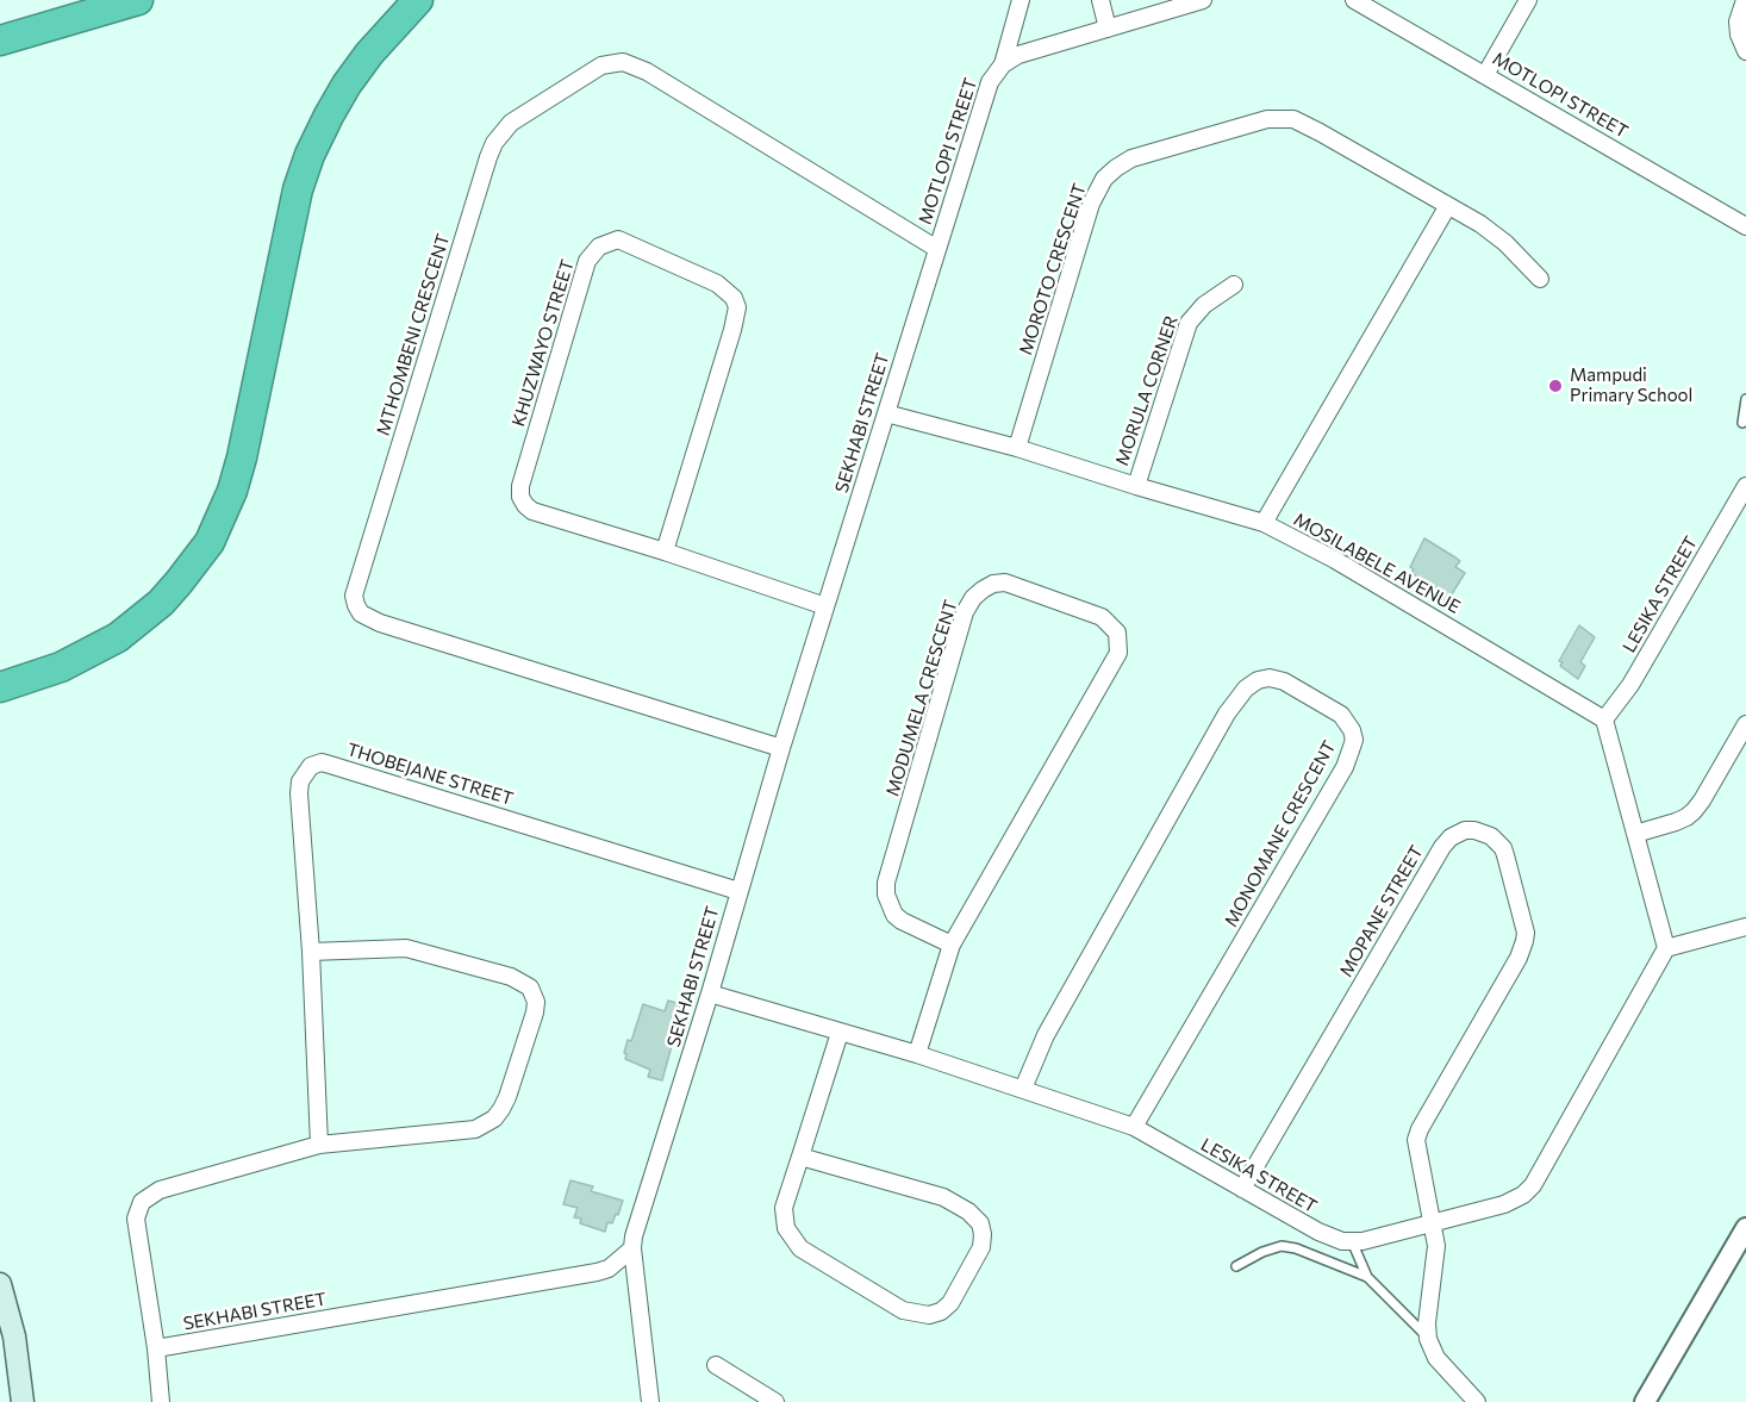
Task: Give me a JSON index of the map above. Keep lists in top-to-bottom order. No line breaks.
{"streets":{"street":["MOTLOPI STREET","MOROTO CRESCENT","MTHOMBENI CRESCENT","KHUZWAYO STREET","MORULA CORNER","SEKHABI STREET","MOSILABELE AVENUE","LESIKA STREET","MODUMELA CRESCENT","THOBEJANE STREET","MONOMANE CRESCENT","MOPANE STREET"]},"crossings":[["MOTLOPI STREET","MTHOMBENI CRESCENT"],["MOTLOPI STREET","SEKHABI STREET"],["MOROTO CRESCENT","MOSILABELE AVENUE"],["MTHOMBENI CRESCENT","SEKHABI STREET"],["KHUZWAYO STREET","SEKHABI STREET"],["MORULA CORNER","MOSILABELE AVENUE"],["SEKHABI STREET","MOSILABELE AVENUE"],["SEKHABI STREET","LESIKA STREET"],["SEKHABI STREET","THOBEJANE STREET"],["MOSILABELE AVENUE","LESIKA STREET"],["LESIKA STREET","MODUMELA CRESCENT"],["LESIKA STREET","MONOMANE CRESCENT"],["LESIKA STREET","MOPANE STREET"]],"places":["Mampudi Primary School"]}
